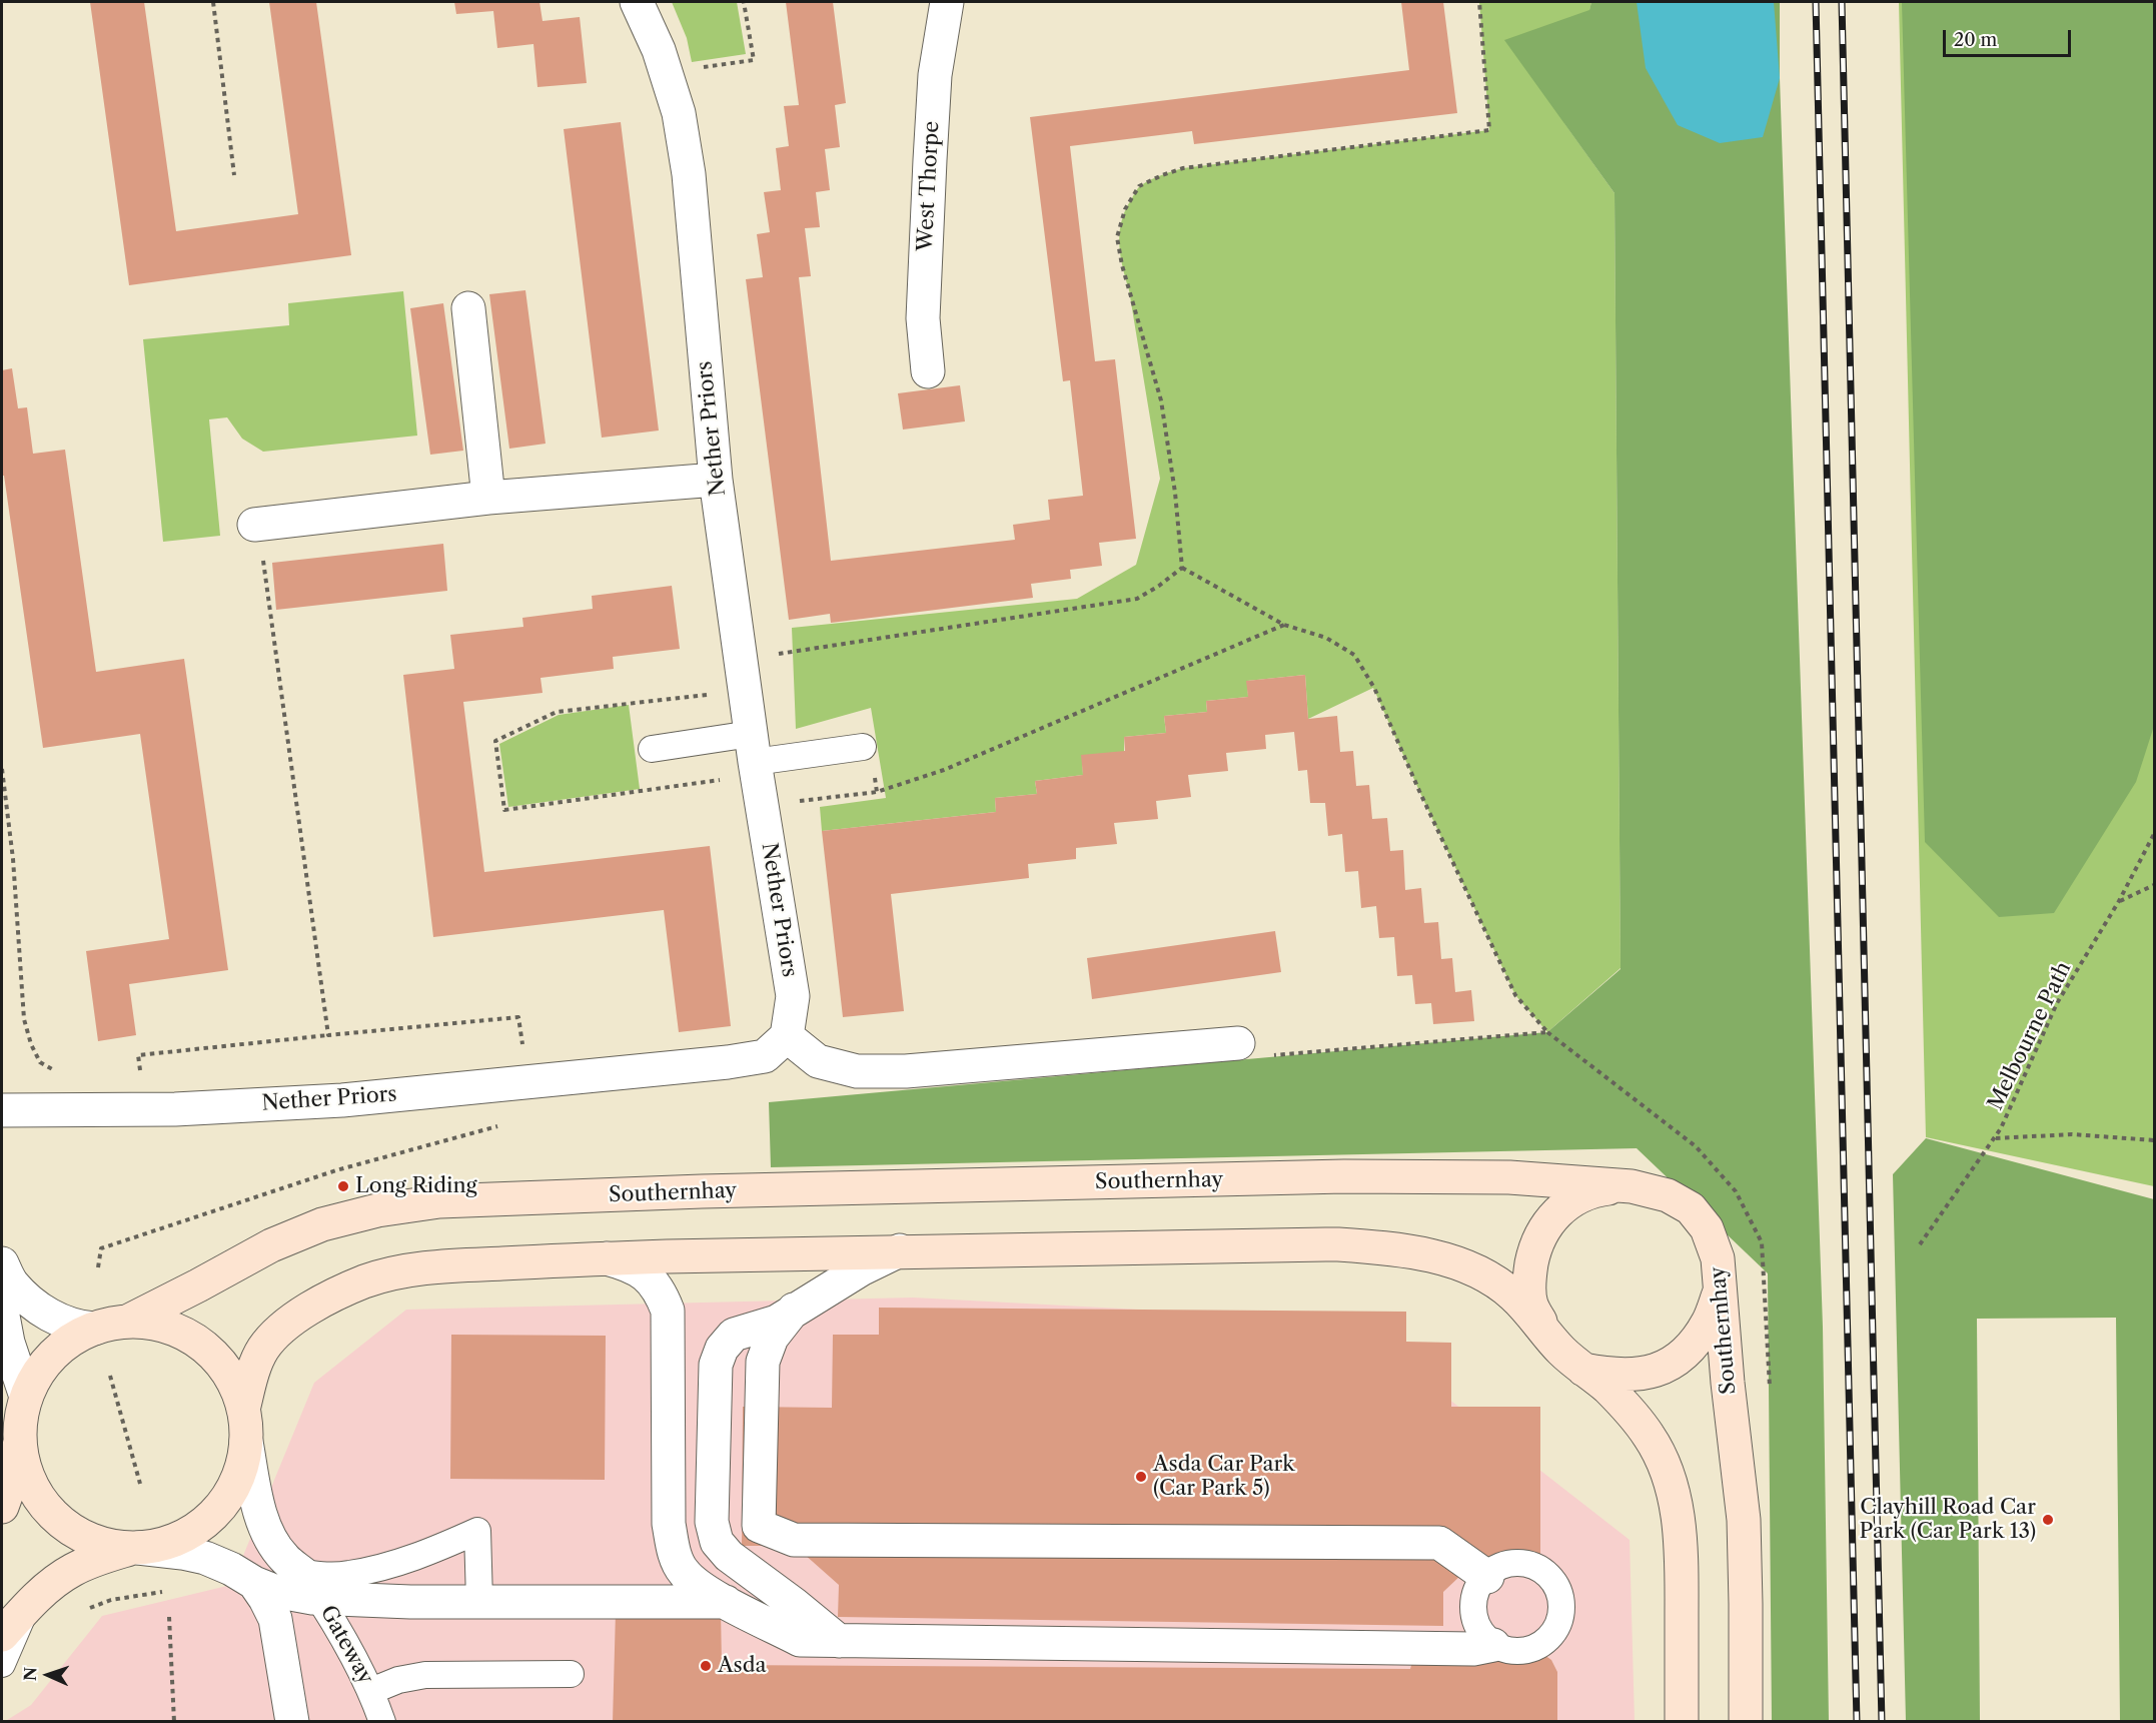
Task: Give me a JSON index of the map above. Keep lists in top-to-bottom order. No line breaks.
{"streets":{"street":["West Thorpe","Nether Priors","Southernhay"],"lane":["Gateway"],"path":["Melbourne Path"]},"places":["Long Riding","Asda Car Park (Car Park 5)","Clayhill Road Car Park (Car Park 13)","Asda"],"scale_bar":"20 m","north":"left"}
